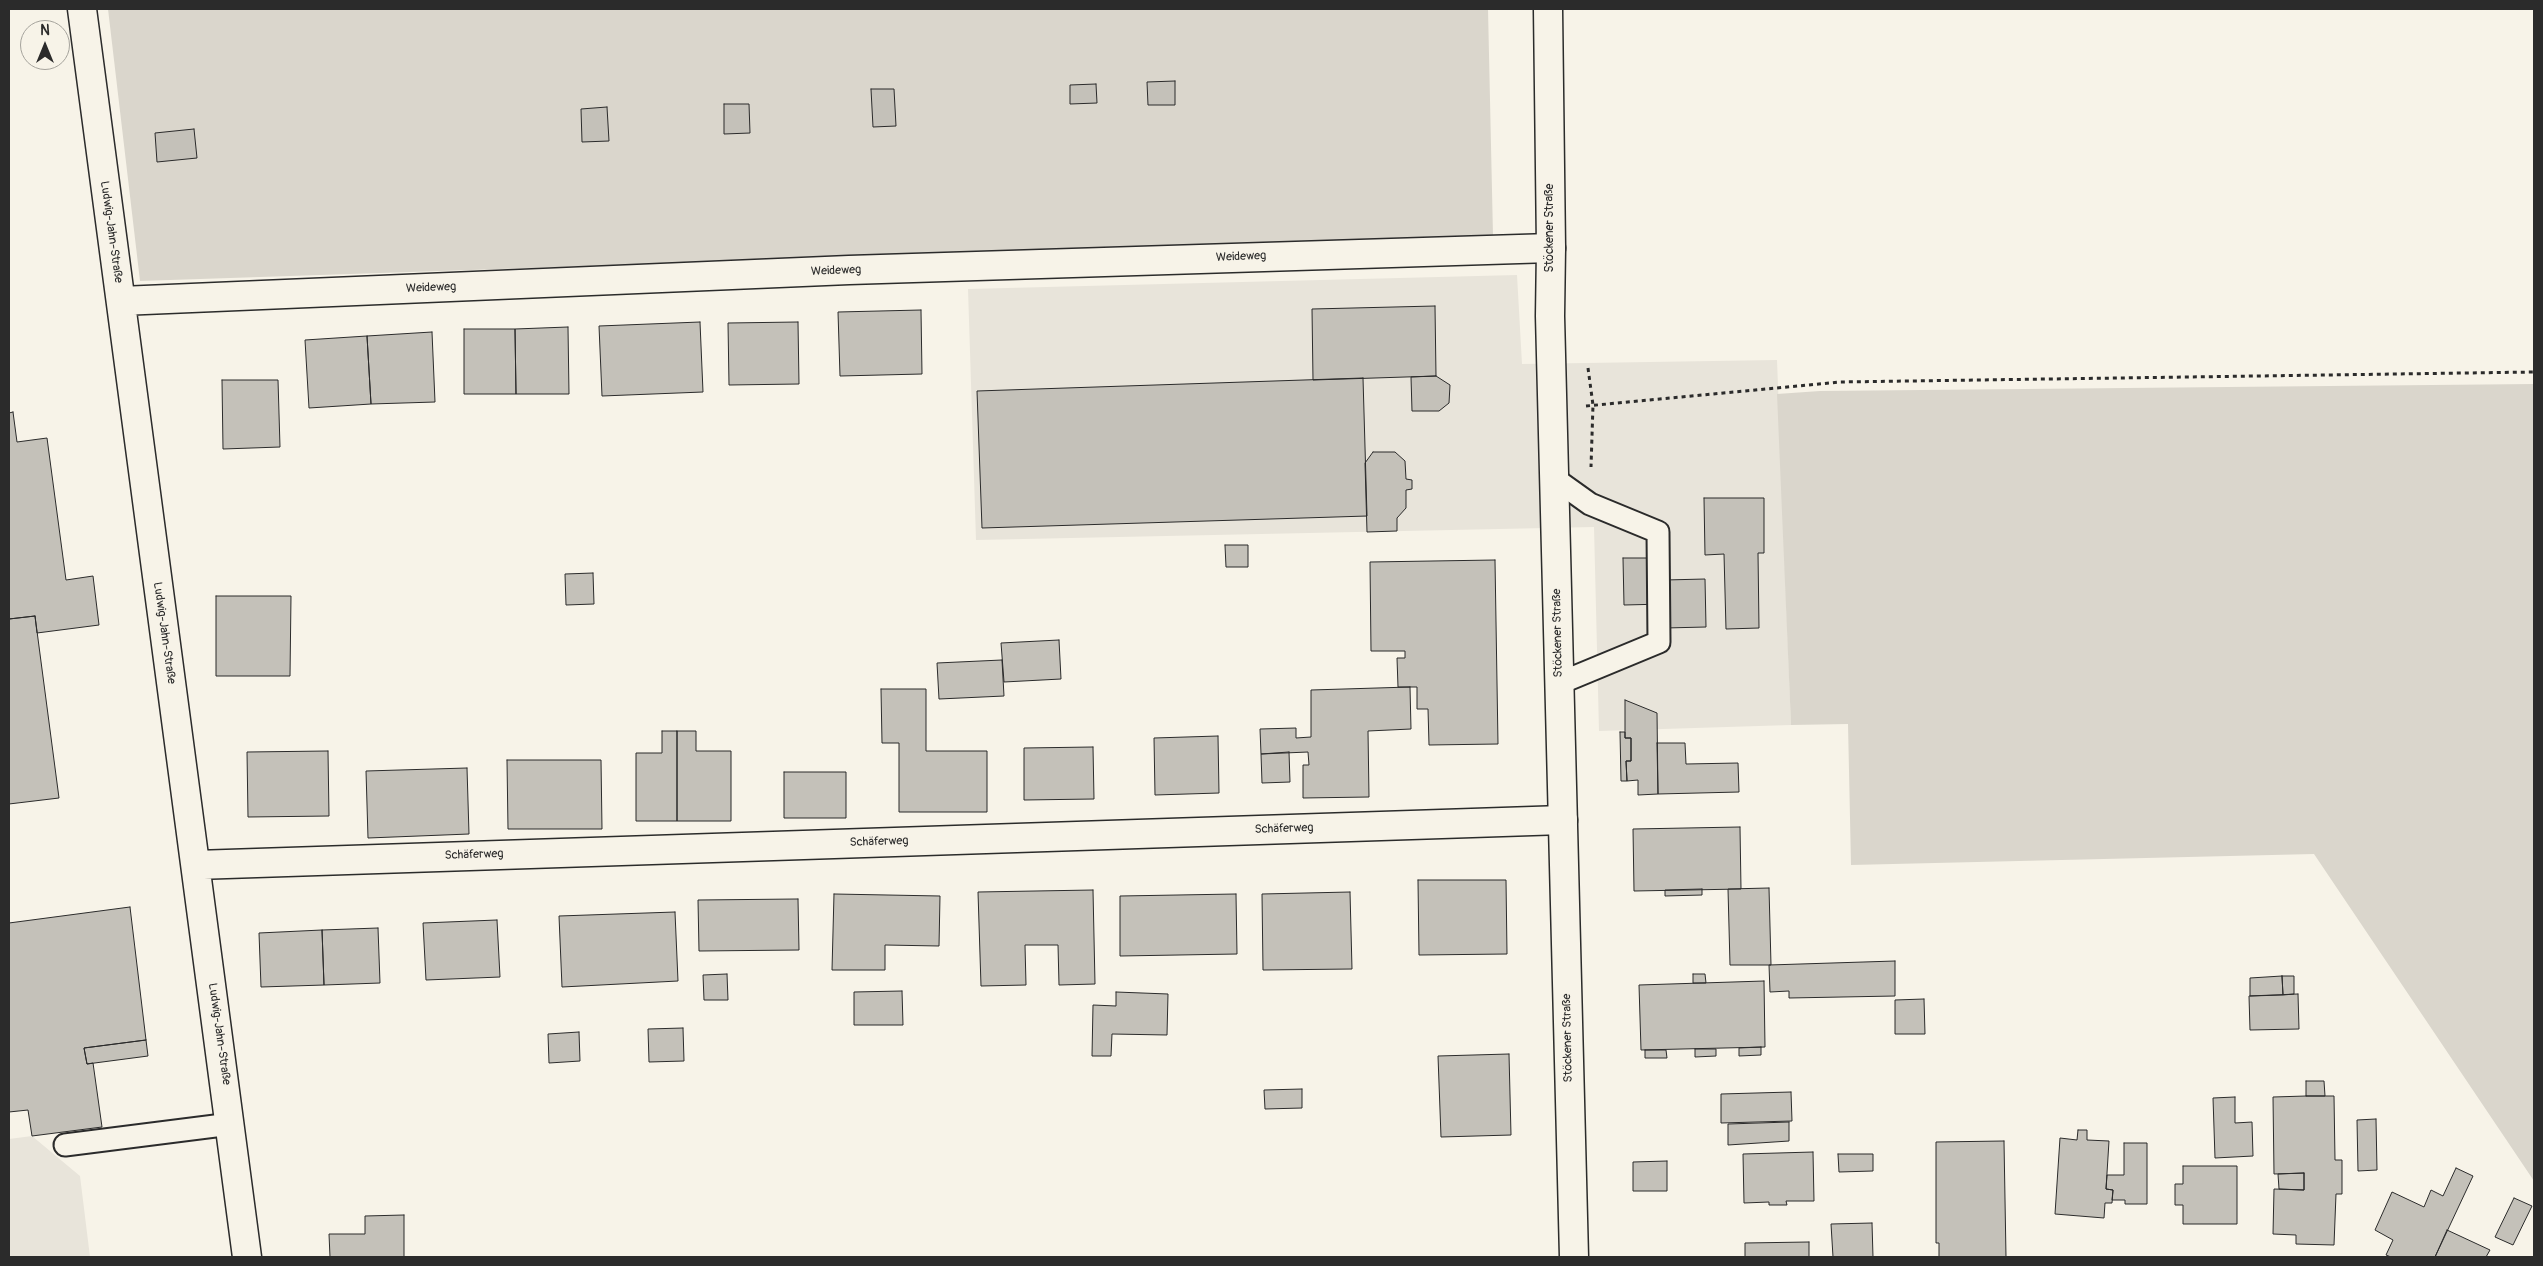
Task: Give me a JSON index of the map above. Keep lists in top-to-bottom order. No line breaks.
{"streets":{"street":["Stöckener Straße","Ludwig-Jahn-Straße","Weideweg","Schäferweg"]},"crossings":[["Stöckener Straße","Weideweg"],["Stöckener Straße","Schäferweg"],["Ludwig-Jahn-Straße","Weideweg"],["Ludwig-Jahn-Straße","Schäferweg"]],"north":"top"}
